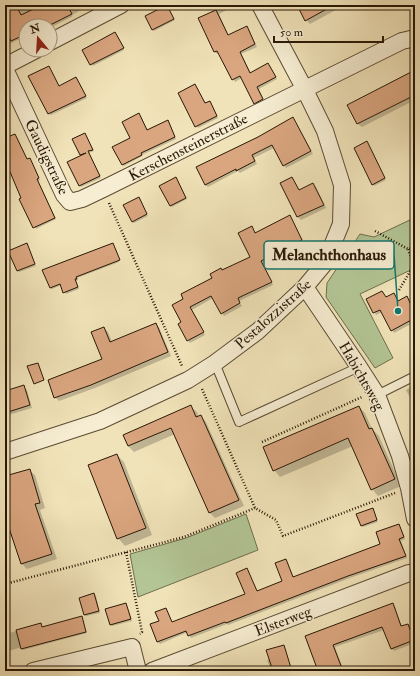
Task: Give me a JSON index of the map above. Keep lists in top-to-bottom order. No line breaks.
{"streets":{"street":["Kerschensteinerstraße","Gaudigstraße","Pestalozzistraße","Habichtsweg","Elsterweg"]},"crossings":[["Kerschensteinerstraße","Gaudigstraße"],["Kerschensteinerstraße","Pestalozzistraße"],["Pestalozzistraße","Habichtsweg"]],"places":["Melanchthonhaus"],"scale_bar":"50 m","north":"top"}
